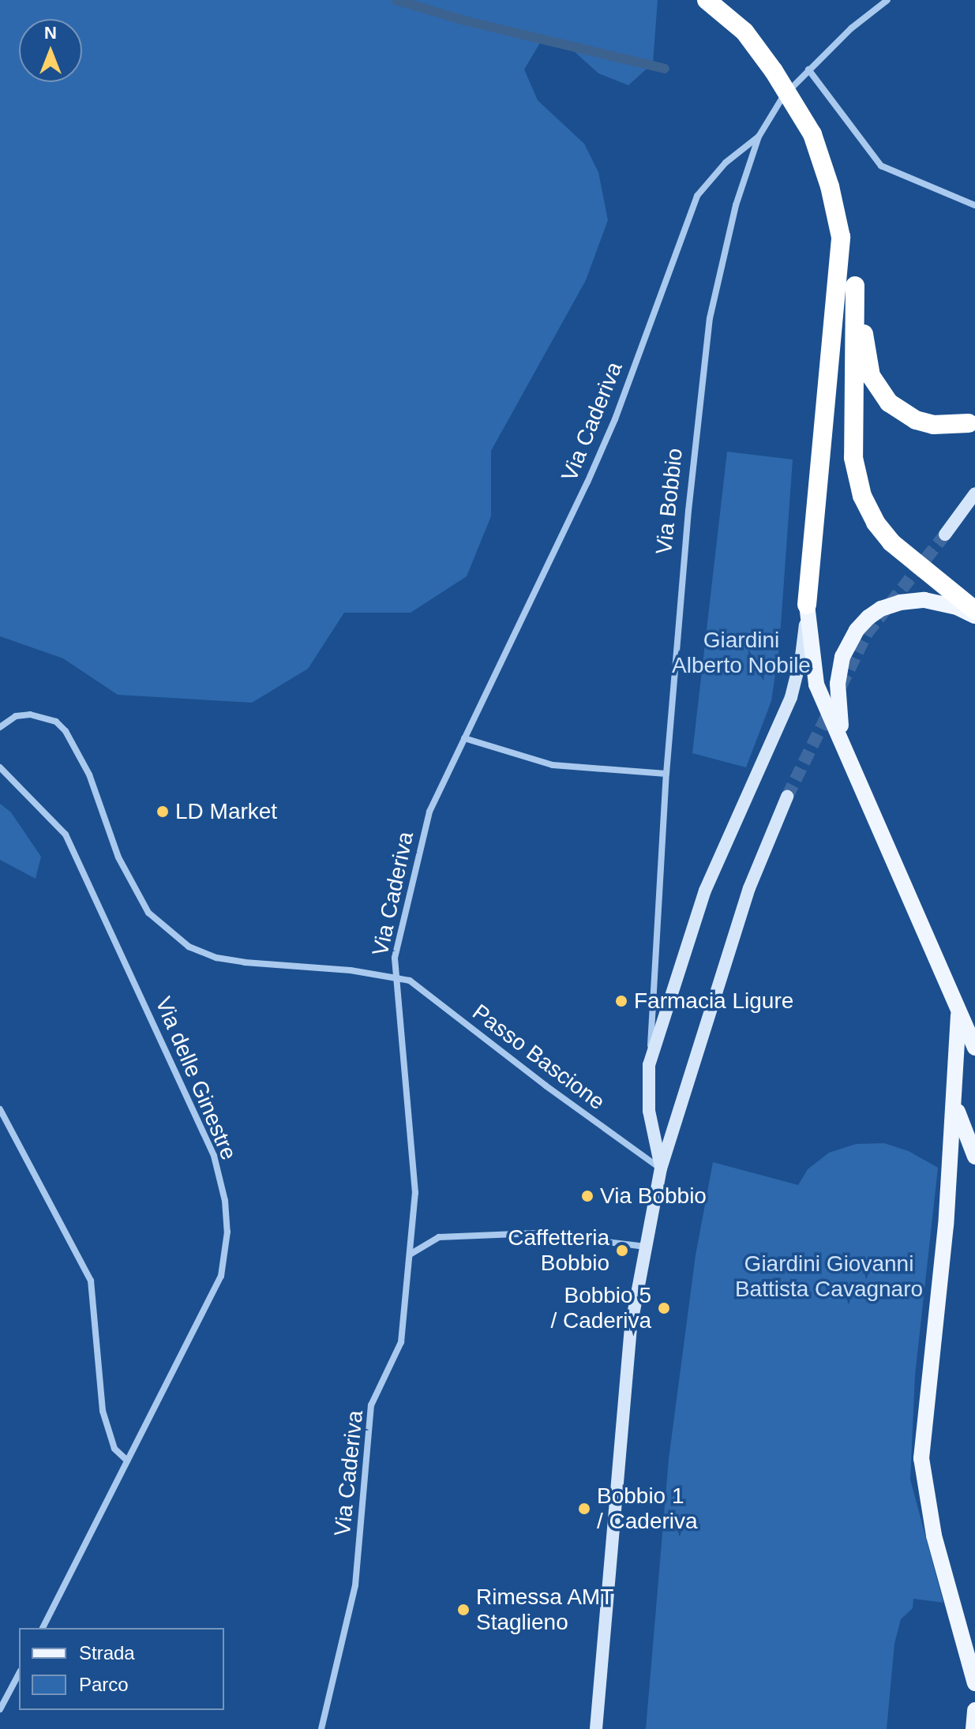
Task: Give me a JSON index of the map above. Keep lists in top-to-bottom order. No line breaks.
{"streets":{"street":["Via Caderiva","Via Bobbio","Passo Bascione","Via delle Ginestre"]},"crossings":[["Via Caderiva","Via Bobbio"],["Via Caderiva","Passo Bascione"]],"parks":["Giardini Alberto Nobile","Giardini Giovanni Battista Cavagnaro"],"places":["LD Market","Farmacia Ligure","Via Bobbio","Caffetteria Bobbio","Bobbio 5 / Caderiva","Bobbio 1 / Caderiva","Rimessa AMT Staglieno"],"legend":["Strada","Parco"],"north":"top"}
